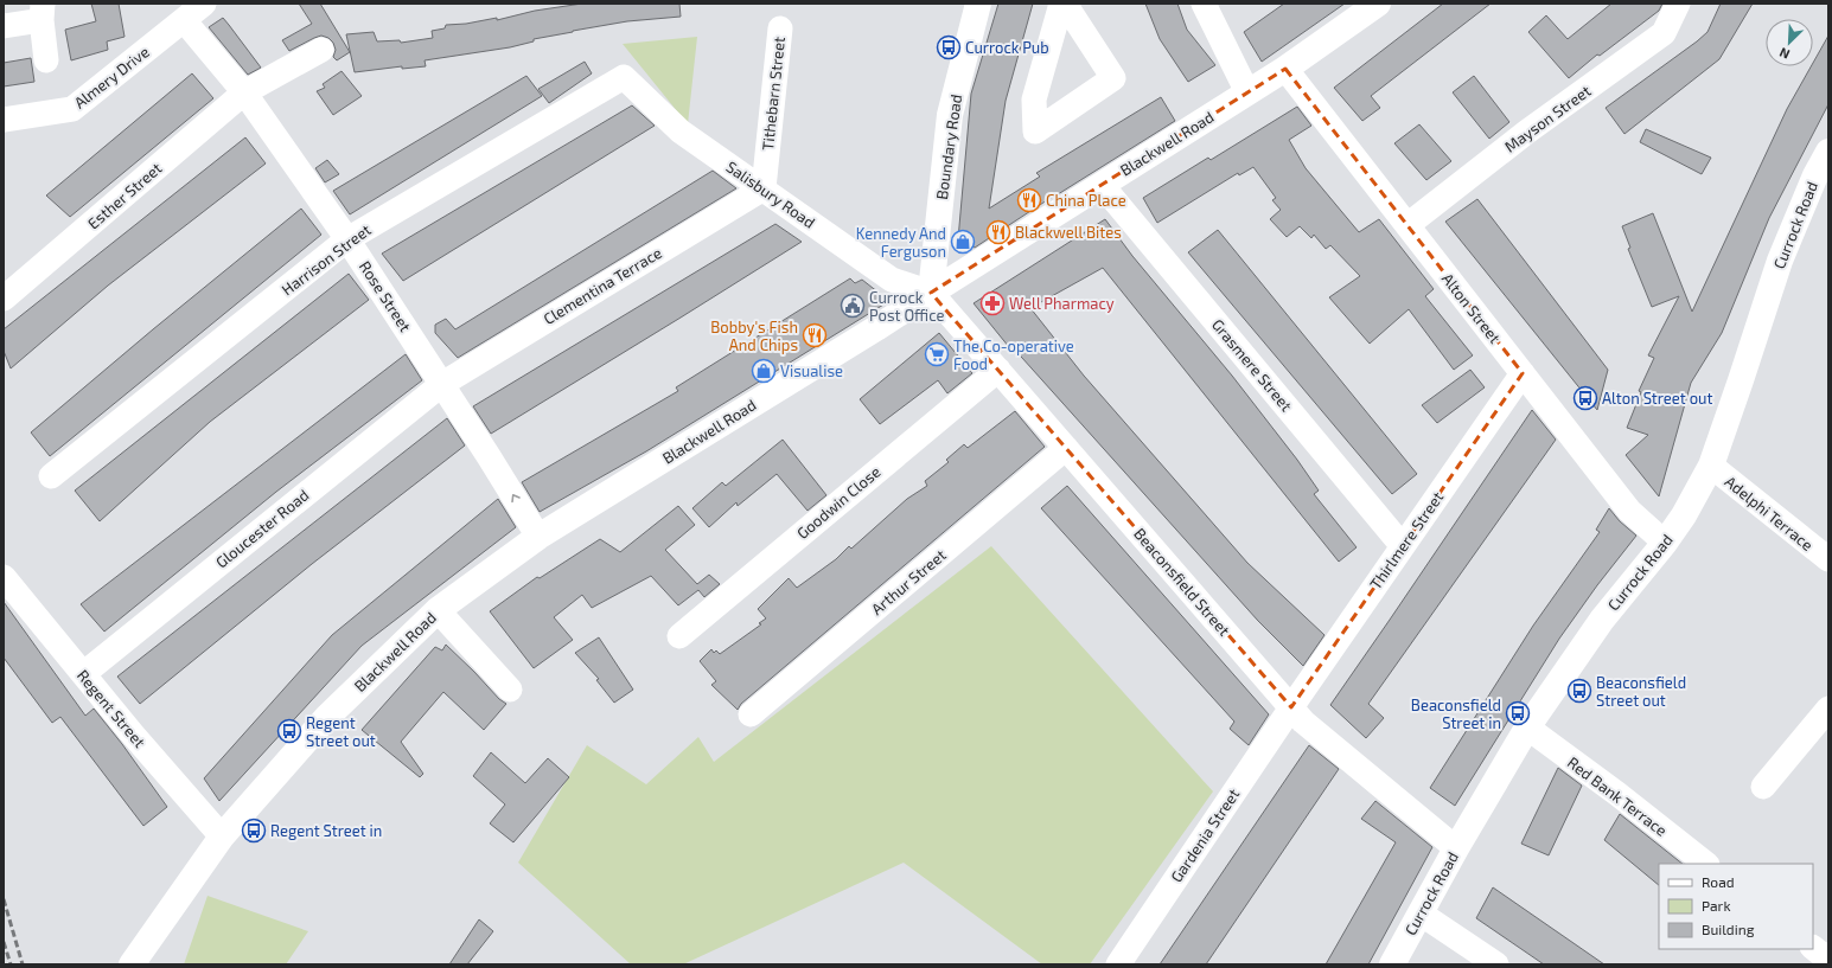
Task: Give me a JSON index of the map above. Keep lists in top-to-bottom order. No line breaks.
{"streets":{"street":["Almery Drive","Tithebarn Street","Mayson Street","Blackwell Road","Boundary Road","Salisbury Road","Esther Street","Currock Road","Harrison Street","Clementina Terrace","Rose Street","Alton Street","Grasmere Street","Goodwin Close","Adelphi Terrace","Gloucester Road","Thirlmere Street","Arthur Street","Beaconsfield Street","Regent Street","Red Bank Terrace","Gardenia Street"]},"crossings":[["Almery Drive","Rose Street"],["Tithebarn Street","Salisbury Road"],["Tithebarn Street","Clementina Terrace"],["Mayson Street","Alton Street"],["Blackwell Road","Boundary Road"],["Blackwell Road","Salisbury Road"],["Blackwell Road","Rose Street"],["Blackwell Road","Alton Street"],["Blackwell Road","Grasmere Street"],["Blackwell Road","Beaconsfield Street"],["Blackwell Road","Regent Street"],["Boundary Road","Salisbury Road"],["Boundary Road","Beaconsfield Street"],["Salisbury Road","Harrison Street"],["Salisbury Road","Clementina Terrace"],["Salisbury Road","Beaconsfield Street"],["Esther Street","Rose Street"],["Currock Road","Alton Street"],["Currock Road","Adelphi Terrace"],["Currock Road","Beaconsfield Street"],["Currock Road","Red Bank Terrace"],["Harrison Street","Rose Street"],["Clementina Terrace","Rose Street"],["Clementina Terrace","Gloucester Road"],["Rose Street","Gloucester Road"],["Alton Street","Thirlmere Street"],["Grasmere Street","Thirlmere Street"],["Goodwin Close","Beaconsfield Street"],["Gloucester Road","Regent Street"],["Thirlmere Street","Beaconsfield Street"],["Thirlmere Street","Gardenia Street"],["Arthur Street","Beaconsfield Street"],["Beaconsfield Street","Gardenia Street"]],"places":{"bus stop":["Currock Pub","Alton Street out","Beaconsfield Street out","Beaconsfield Street in","Regent Street out","Regent Street in"],"restaurant":["China Place","Blackwell Bites","Bobby's Fish And Chips"],"shop":["Kennedy And Ferguson","Visualise"],"pharmacy":["Well Pharmacy"],"public building":["Currock Post Office"],"supermarket":["The Co-operative Food"]},"legend":["Road","Park","Building"],"north":"bottom left"}
